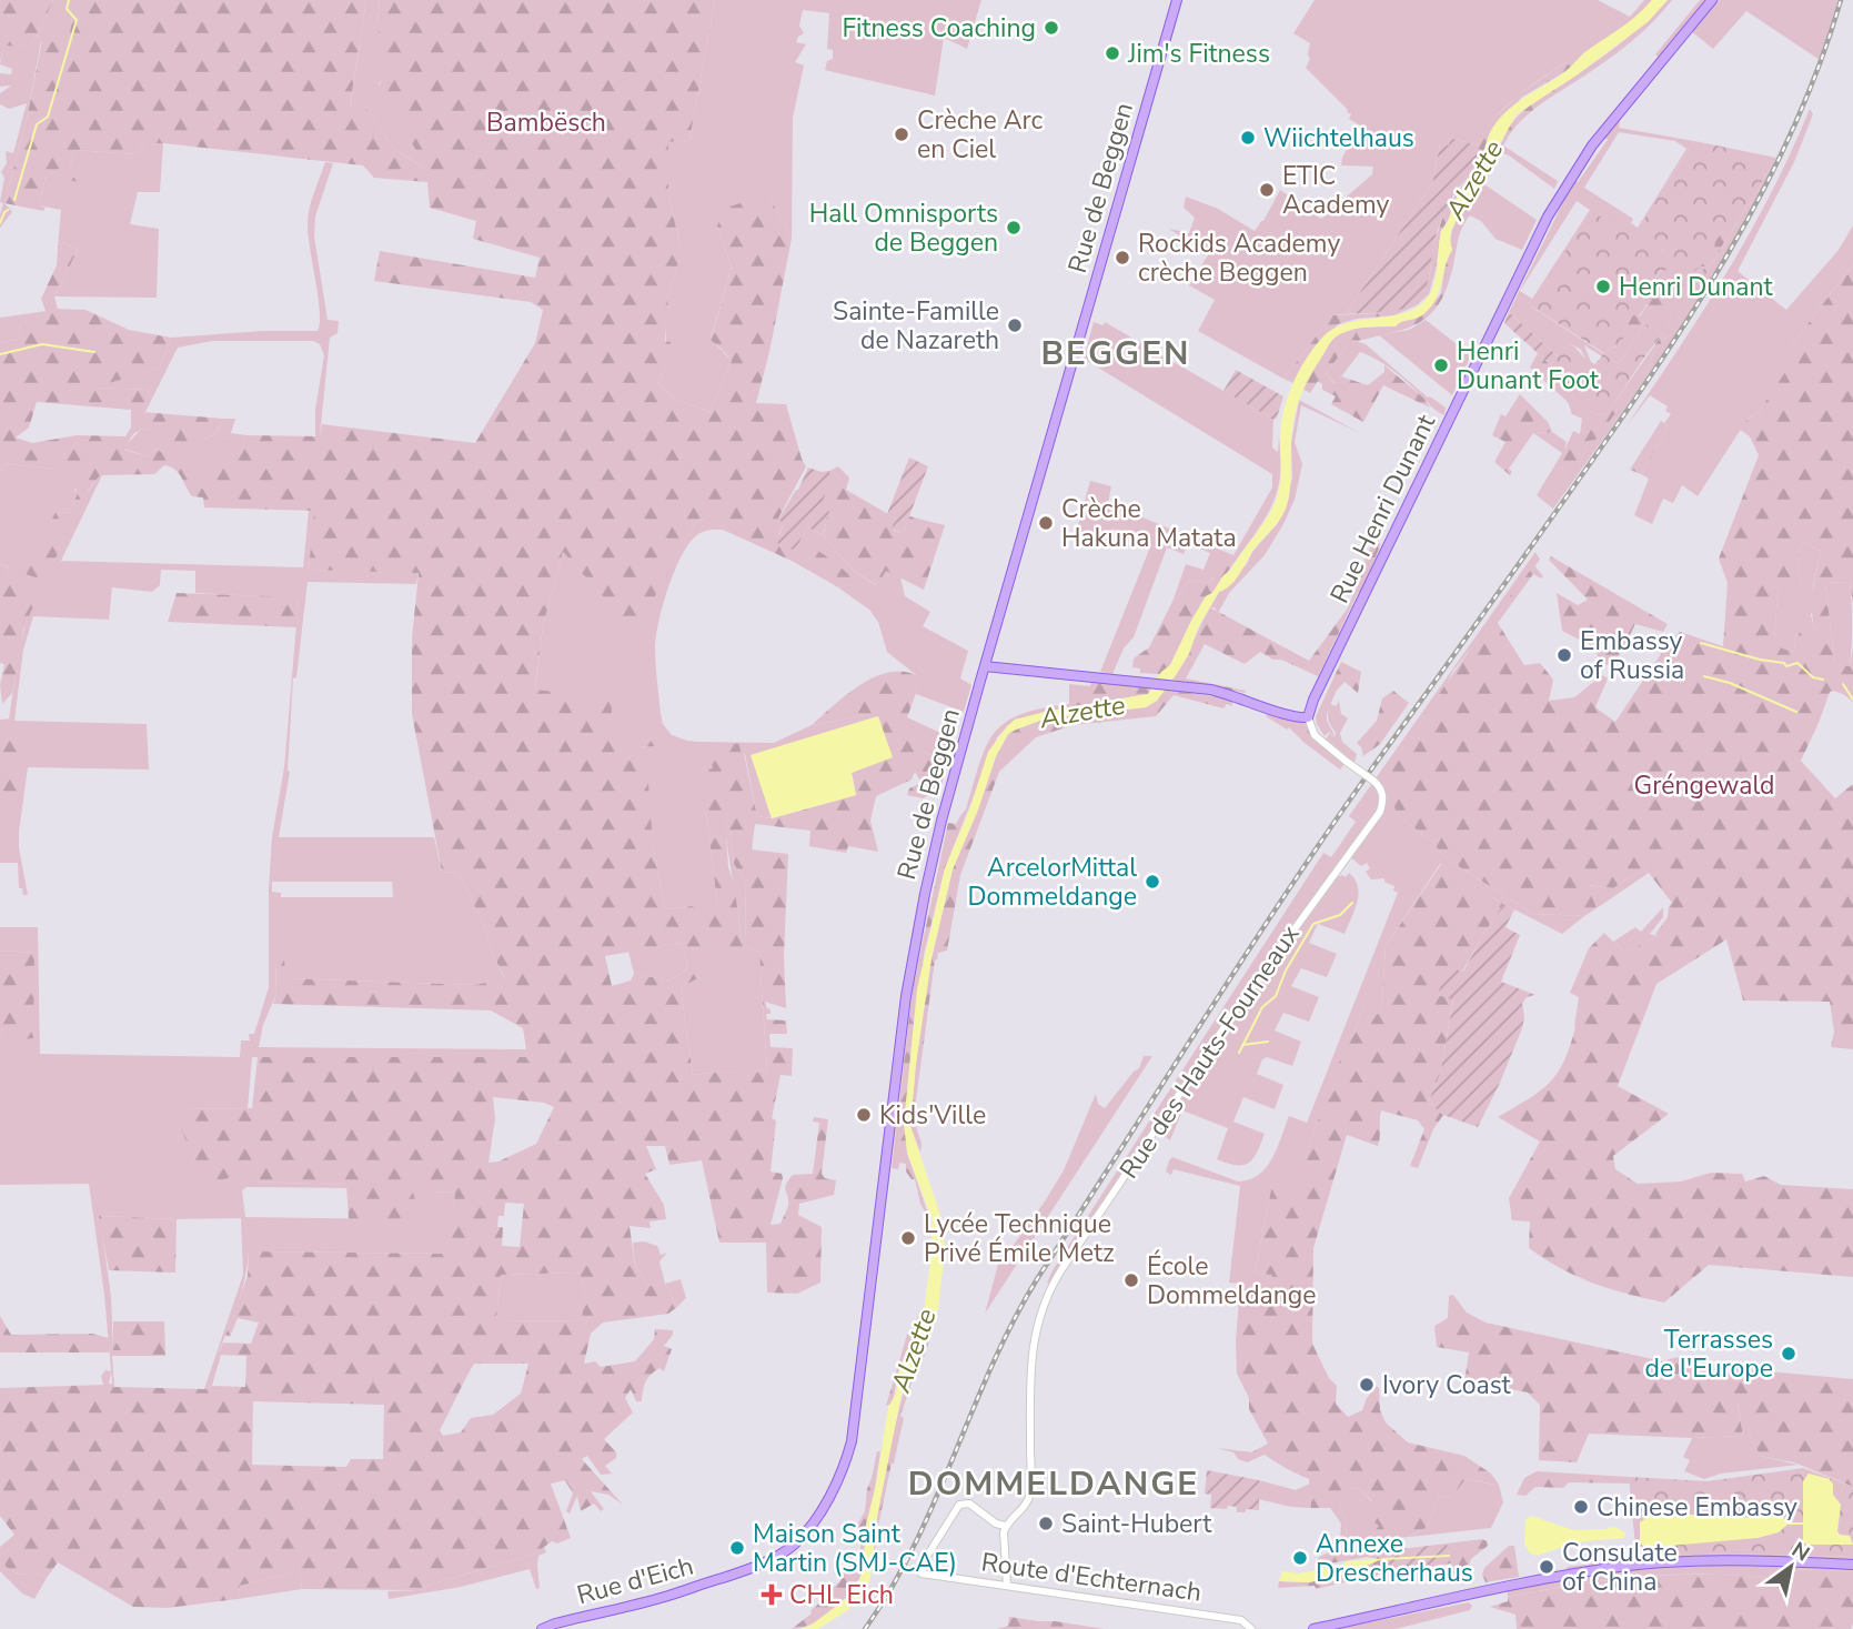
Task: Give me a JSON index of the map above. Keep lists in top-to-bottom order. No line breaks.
{"streets":{"main road":["Rue de Beggen","Rue Henri Dunant","Rue d'Eich"],"street":["Rue des Hauts-Fourneaux","Route d'Echternach"]},"crossings":[["Rue de Beggen","Rue d'Eich"],["Rue Henri Dunant","Rue des Hauts-Fourneaux"],["Rue des Hauts-Fourneaux","Route d'Echternach"]],"districts":["BEGGEN","DOMMELDANGE"],"water":["Alzette"],"parks":["Bambësch","Gréngewald"],"places":{"other":["Fitness Coaching","Jim's Fitness","Crèche Arc en Ciel","Wiichtelhaus","ETIC Academy","Hall Omnisports de Beggen","Rockids Academy crèche Beggen","Henri Dunant","Sainte-Famille de Nazareth","Henri Dunant Foot","Crèche Hakuna Matata","Embassy of Russia","ArcelorMittal Dommeldange","Kids'Ville","Lycée Technique Privé Émile Metz","École Dommeldange","Terrasses de l'Europe","Ivory Coast","Chinese Embassy","Saint-Hubert","Maison Saint Martin (SMJ-CAE)","Annexe Drescherhaus","Consulate of China"],"health":["CHL Eich"]},"north":"top right"}
